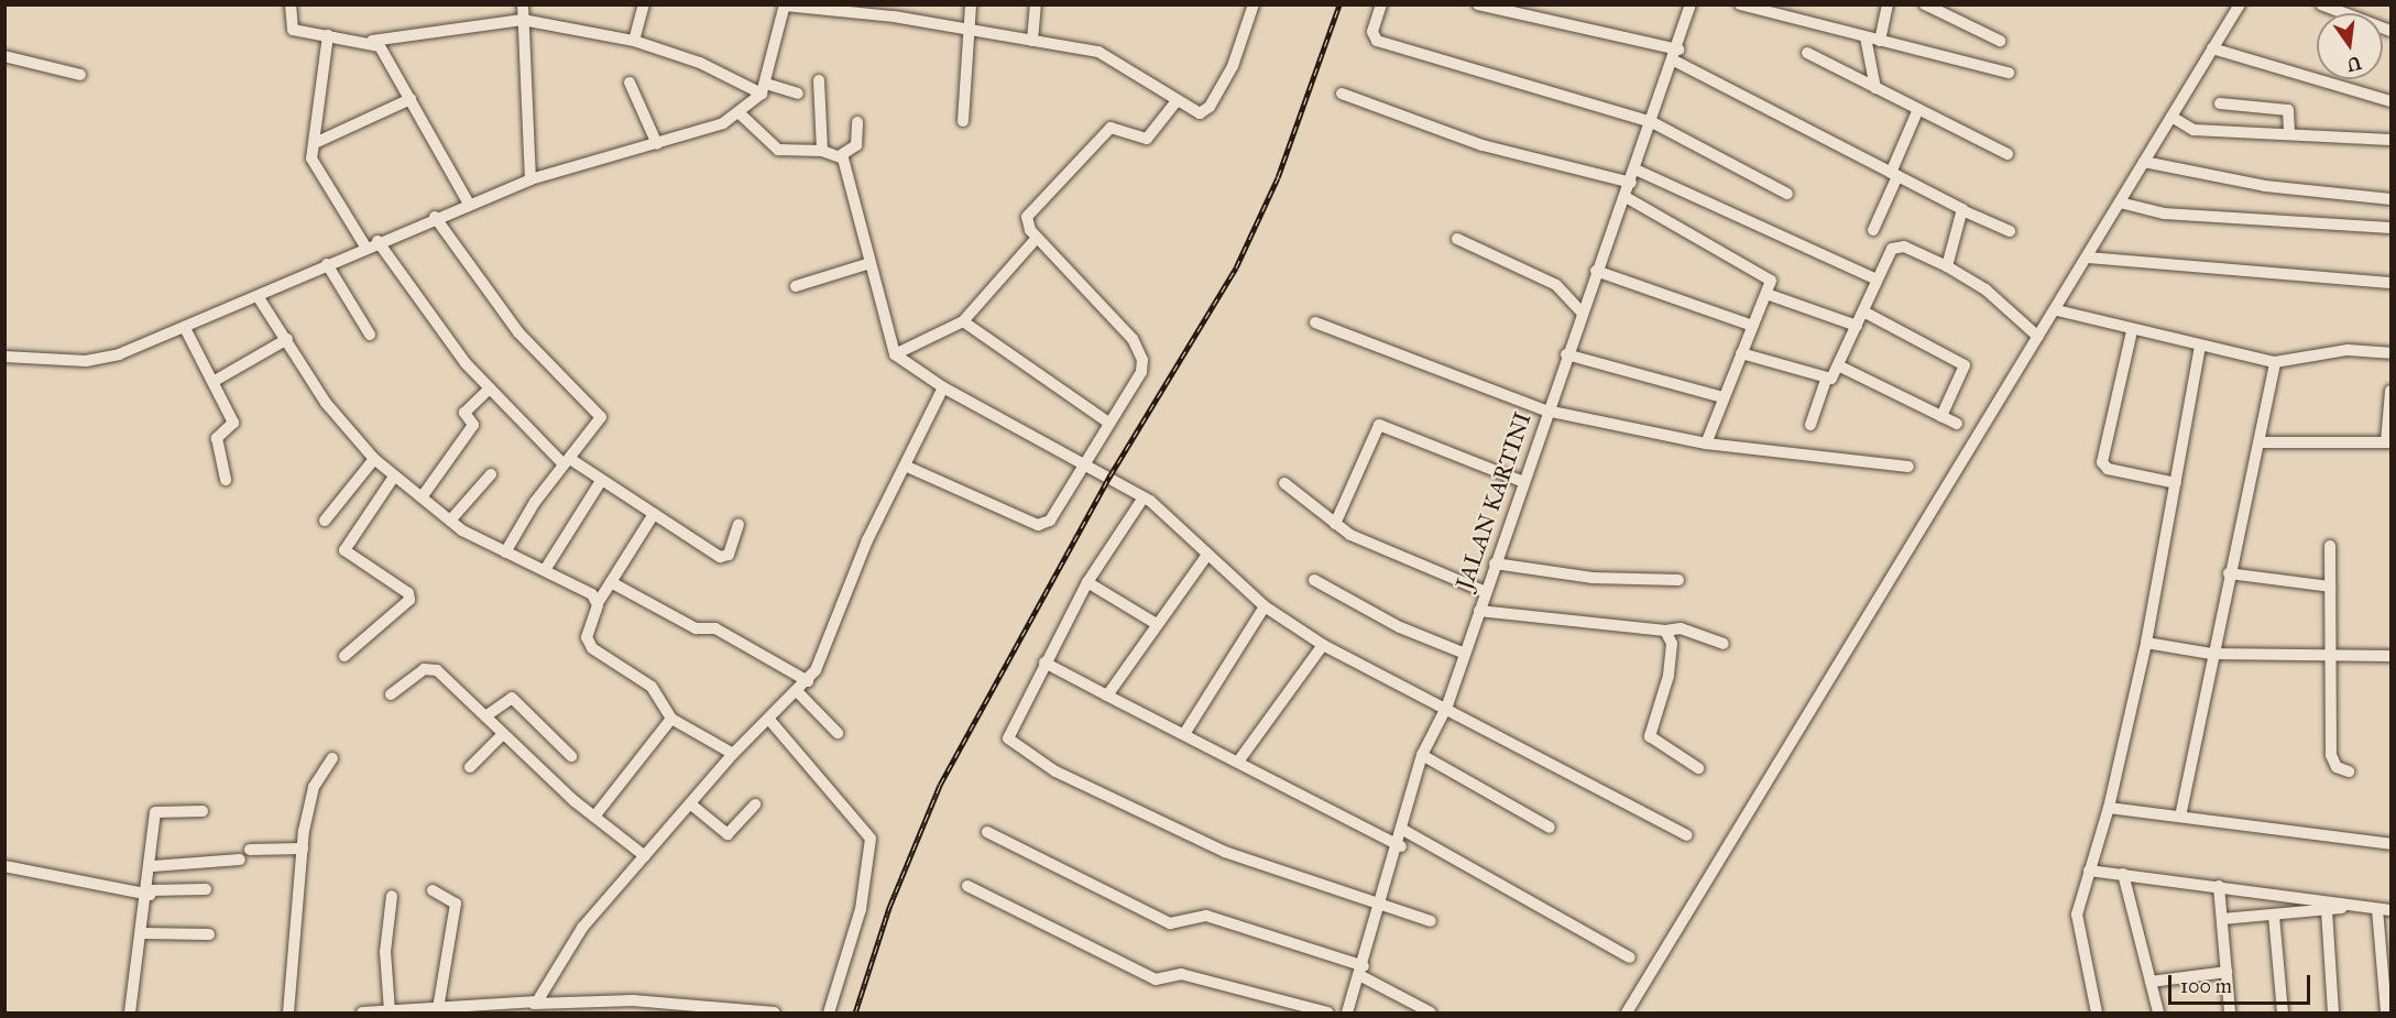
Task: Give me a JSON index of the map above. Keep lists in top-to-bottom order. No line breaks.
{"streets":{"street":["JALAN KARTINI"]},"scale_bar":"100 m","north":"bottom"}
